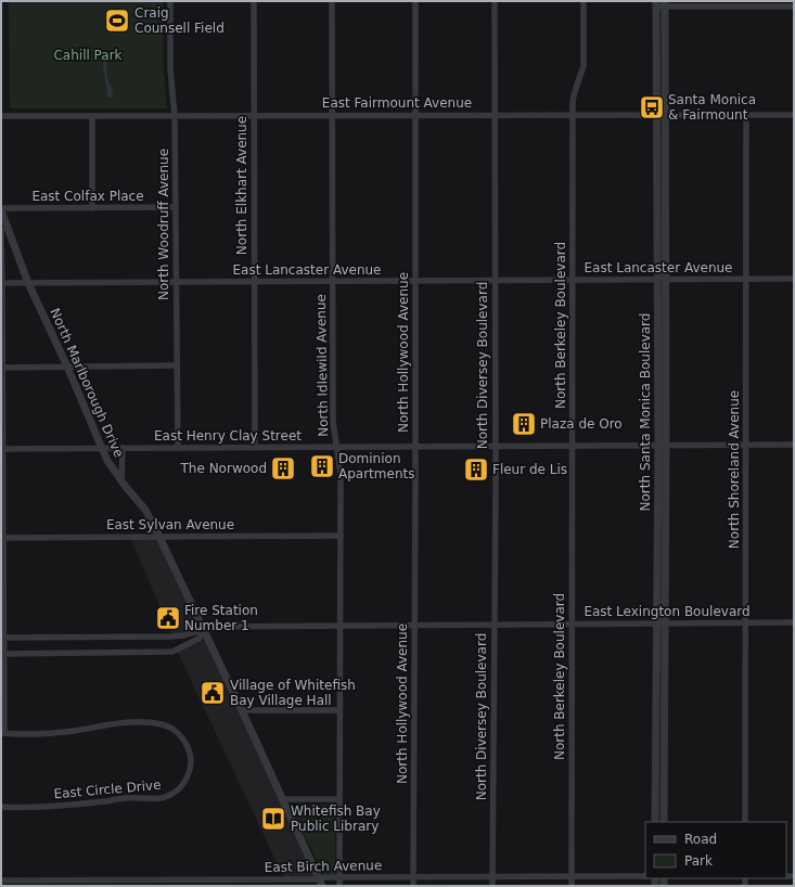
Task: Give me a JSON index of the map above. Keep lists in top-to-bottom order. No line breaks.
{"streets":{"street":["East Fairmount Avenue","North Elkhart Avenue","East Colfax Place","North Woodruff Avenue","East Lancaster Avenue","North Berkeley Boulevard","North Hollywood Avenue","North Idlewild Avenue","North Diversey Boulevard","North Marlborough Drive","North Santa Monica Boulevard","East Henry Clay Street","North Shoreland Avenue","East Sylvan Avenue","East Lexington Boulevard","East Circle Drive","East Birch Avenue"]},"crossings":[["East Fairmount Avenue","North Elkhart Avenue"],["East Fairmount Avenue","North Woodruff Avenue"],["East Fairmount Avenue","North Berkeley Boulevard"],["East Fairmount Avenue","North Hollywood Avenue"],["East Fairmount Avenue","North Idlewild Avenue"],["East Fairmount Avenue","North Diversey Boulevard"],["East Fairmount Avenue","North Santa Monica Boulevard"],["East Fairmount Avenue","North Shoreland Avenue"],["North Elkhart Avenue","East Lancaster Avenue"],["North Elkhart Avenue","East Henry Clay Street"],["East Colfax Place","North Woodruff Avenue"],["East Colfax Place","North Marlborough Drive"],["North Woodruff Avenue","East Lancaster Avenue"],["North Woodruff Avenue","East Henry Clay Street"],["East Lancaster Avenue","North Berkeley Boulevard"],["East Lancaster Avenue","North Hollywood Avenue"],["East Lancaster Avenue","North Idlewild Avenue"],["East Lancaster Avenue","North Diversey Boulevard"],["East Lancaster Avenue","North Marlborough Drive"],["East Lancaster Avenue","North Santa Monica Boulevard"],["East Lancaster Avenue","North Shoreland Avenue"],["North Berkeley Boulevard","East Henry Clay Street"],["North Berkeley Boulevard","East Lexington Boulevard"],["North Berkeley Boulevard","East Birch Avenue"],["North Hollywood Avenue","East Henry Clay Street"],["North Hollywood Avenue","East Lexington Boulevard"],["North Hollywood Avenue","East Birch Avenue"],["North Idlewild Avenue","East Henry Clay Street"],["North Idlewild Avenue","East Sylvan Avenue"],["North Idlewild Avenue","East Lexington Boulevard"],["North Idlewild Avenue","East Birch Avenue"],["North Diversey Boulevard","East Henry Clay Street"],["North Diversey Boulevard","East Lexington Boulevard"],["North Diversey Boulevard","East Birch Avenue"],["North Marlborough Drive","East Henry Clay Street"],["North Marlborough Drive","East Sylvan Avenue"],["North Marlborough Drive","East Lexington Boulevard"],["North Marlborough Drive","East Birch Avenue"],["North Santa Monica Boulevard","East Henry Clay Street"],["North Santa Monica Boulevard","East Lexington Boulevard"],["East Henry Clay Street","North Shoreland Avenue"],["North Shoreland Avenue","East Lexington Boulevard"]],"parks":["Cahill Park"],"places":{"sports":["Craig Counsell Field"],"bus stop":["Santa Monica & Fairmount"],"building":["Plaza de Oro","Dominion Apartments","The Norwood","Fleur de Lis"],"public building":["Fire Station Number 1","Village of Whitefish Bay Village Hall"],"library":["Whitefish Bay Public Library"]},"legend":["Road","Park"]}
